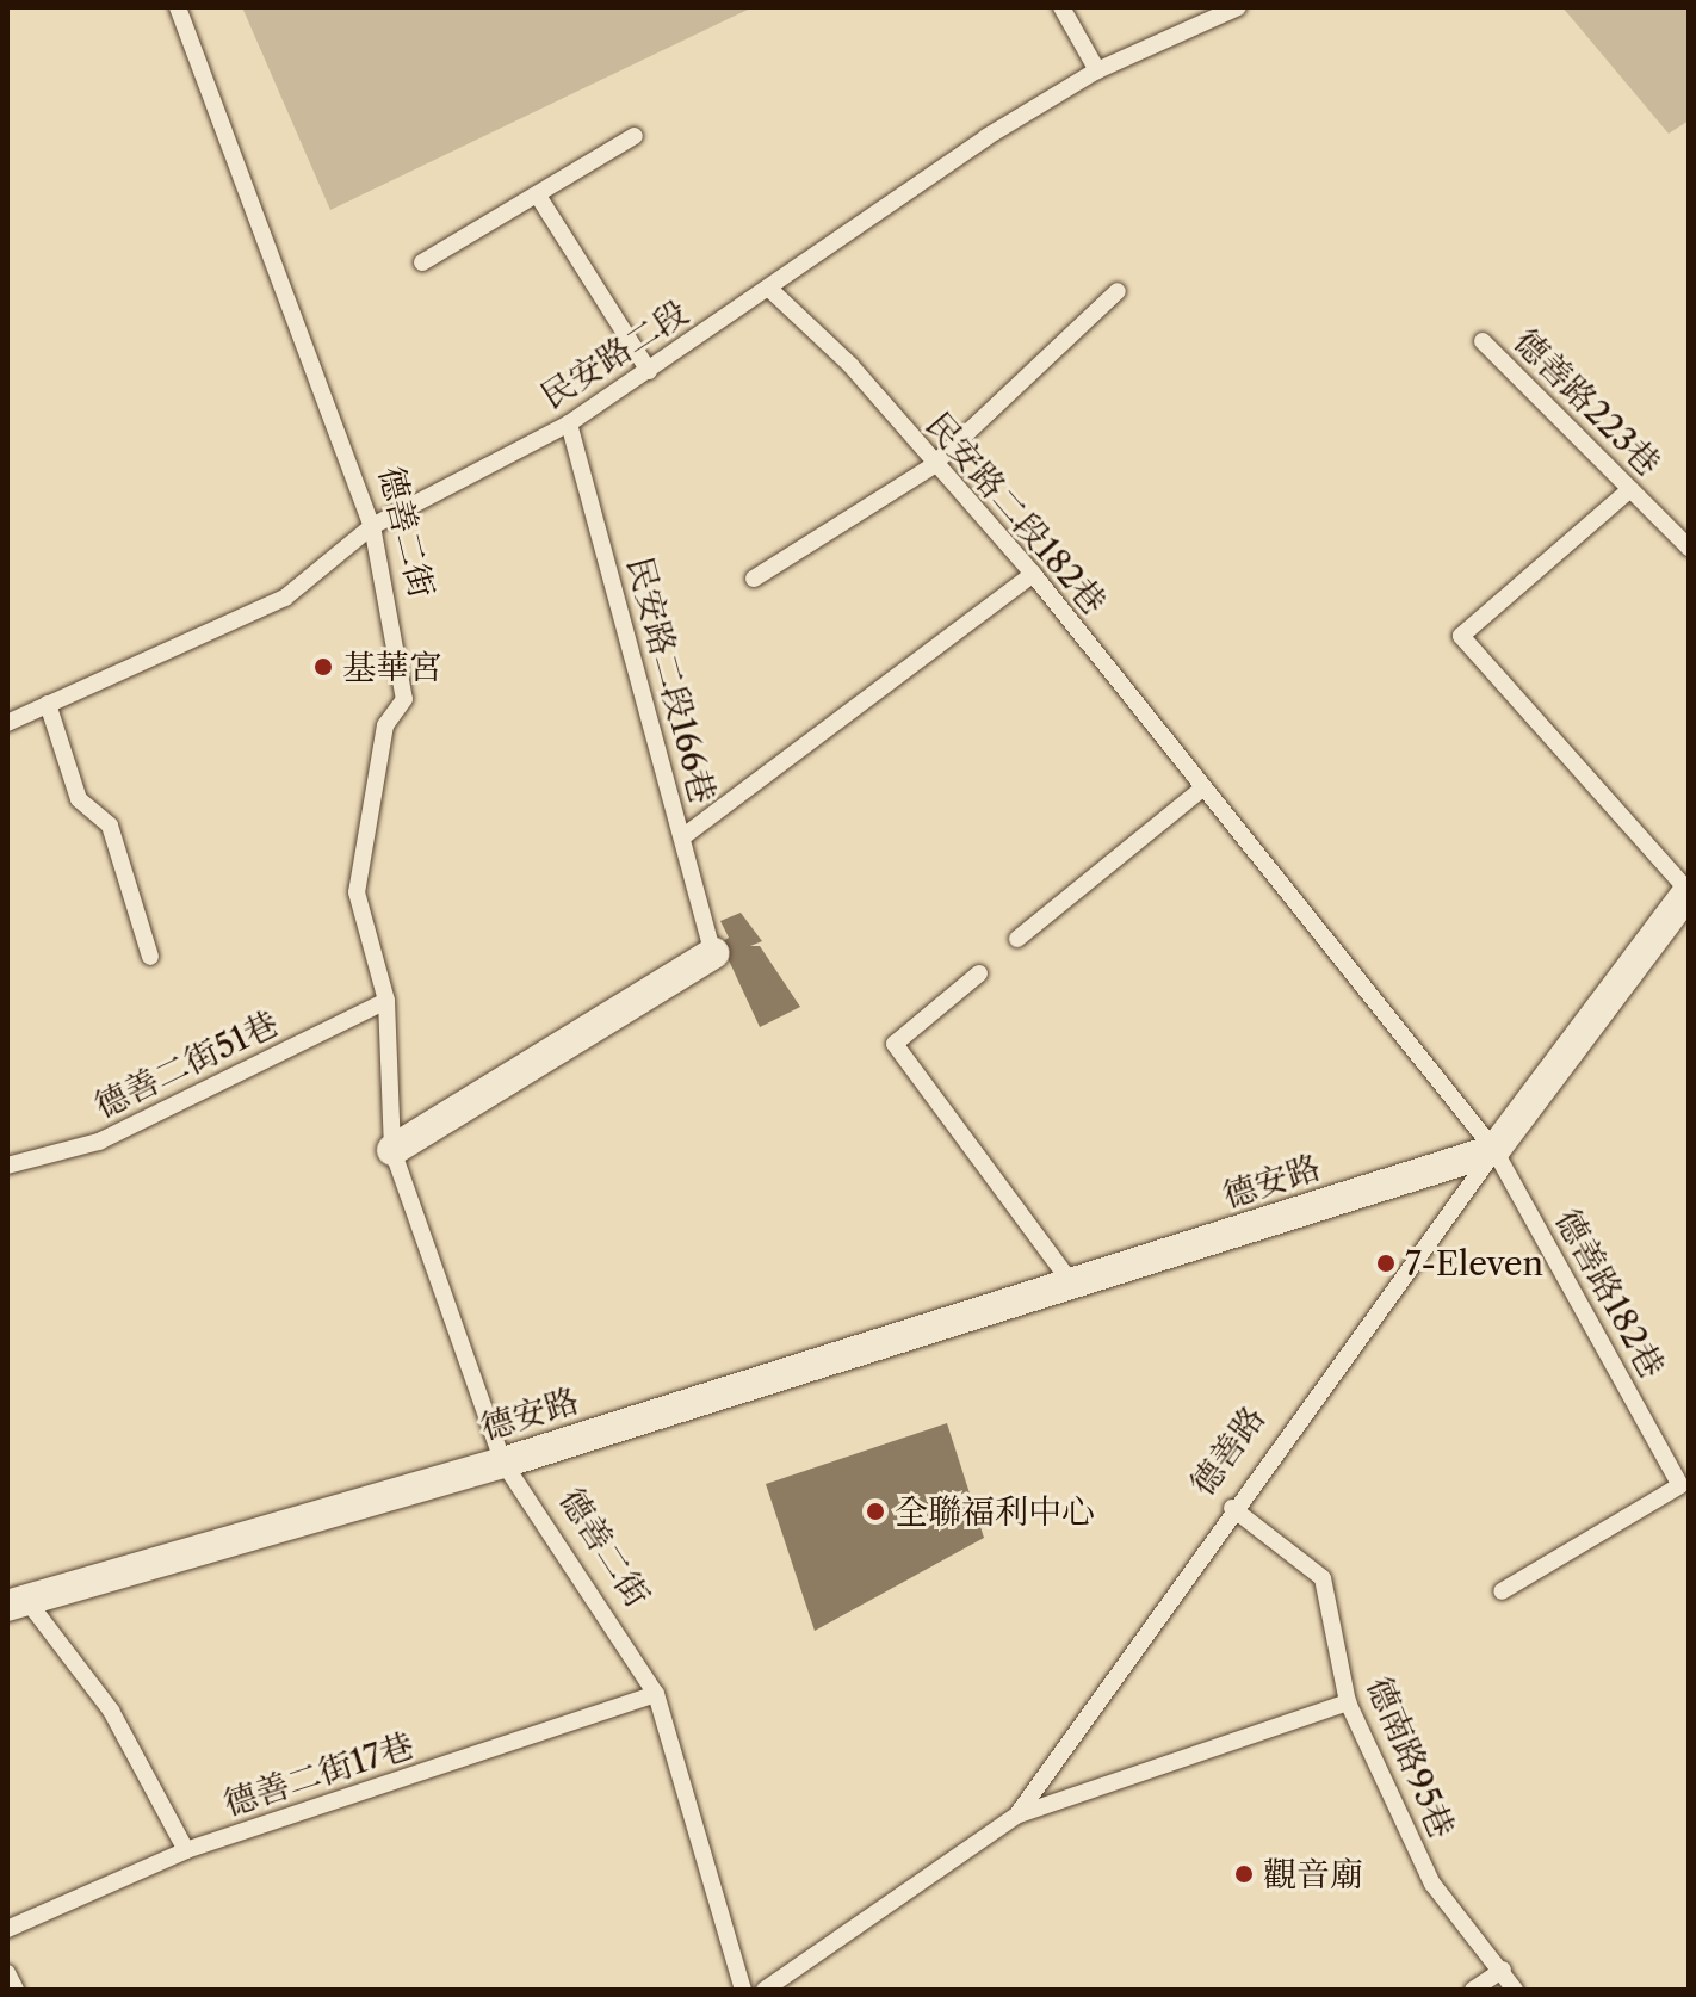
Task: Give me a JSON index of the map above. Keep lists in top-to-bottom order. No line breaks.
{"streets":{"street":["德安路","德善路"],"lane":["民安路二段","德善路223巷","民安路二段182巷","德善二街","民安路二段166巷","德善二街51巷","德善路182巷","德南路95巷","德善二街17巷"]},"crossings":[["民安路二段","民安路二段182巷"],["民安路二段","德善二街"],["民安路二段","民安路二段166巷"],["民安路二段182巷","德安路"],["民安路二段182巷","德善路182巷"],["民安路二段182巷","德善路"],["德善二街","德善二街51巷"],["德善二街","德安路"],["德善二街","德善二街17巷"],["德安路","德善路182巷"],["德安路","德善路"],["德善路182巷","德善路"],["德善路","德南路95巷"]],"places":["基華宮","7-Eleven","全聯福利中心","觀音廟"]}
